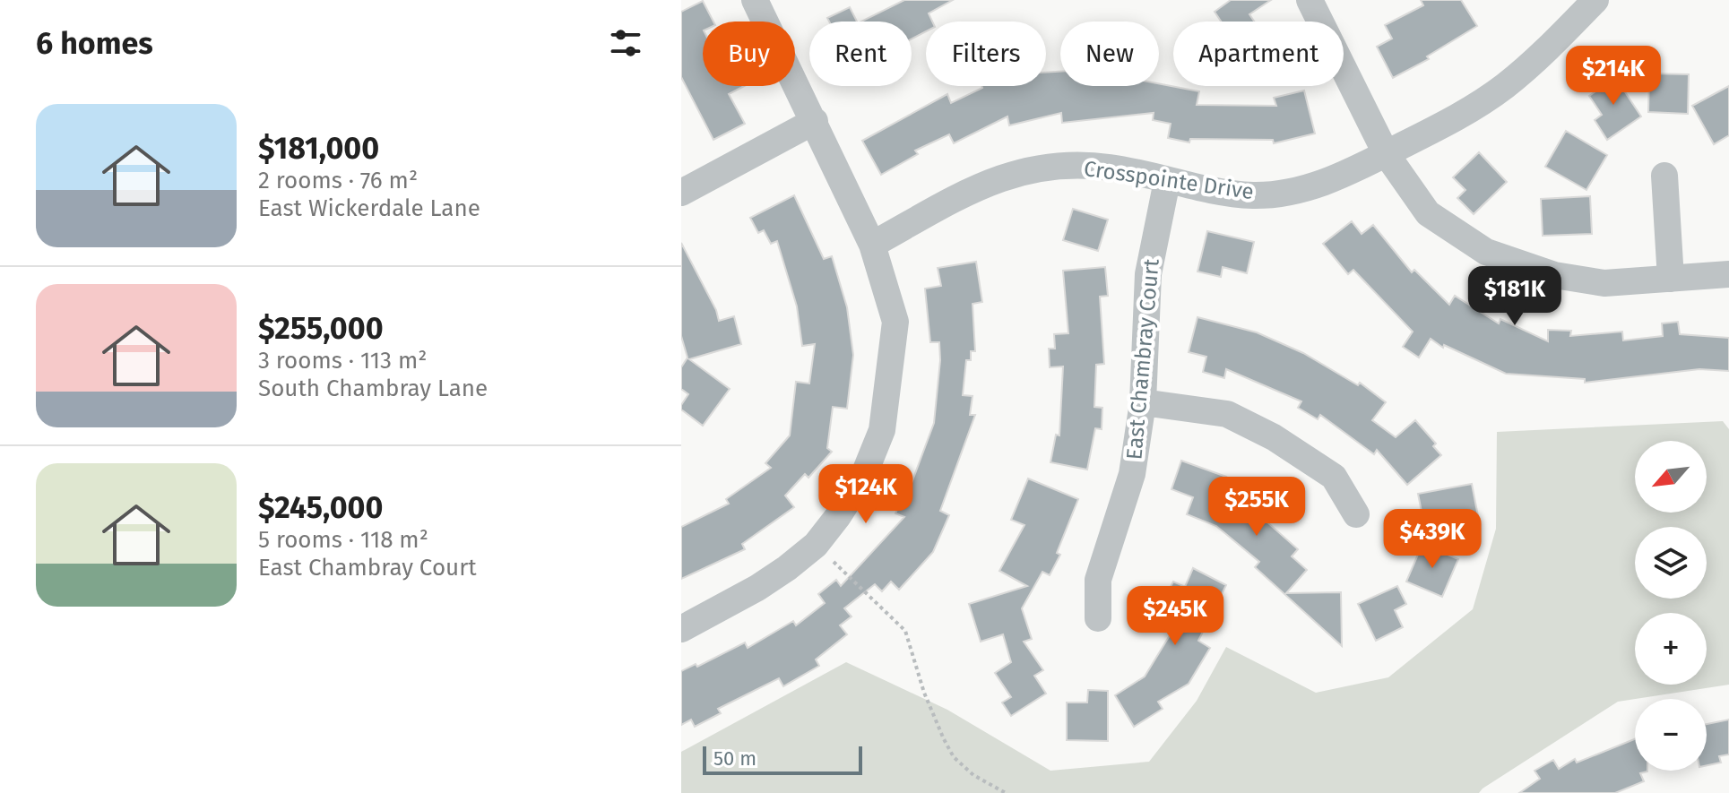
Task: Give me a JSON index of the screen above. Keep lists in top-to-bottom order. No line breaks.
{"streets":{"street":["Crosspointe Drive","East Chambray Court"]},"crossings":[["Crosspointe Drive","East Chambray Court"]],"scale_bar":"50 m","north":"bottom left","page":{"heading":"6 homes","chip":["Buy","Rent","Filters","New","Apartment"],"price":["$214K","$181K","$124K","$255K","$439K","$245K"],"list":[{"name":"$181,000","note":"2 rooms · 76 m² · East Wickerdale Lane"},{"name":"$255,000","note":"3 rooms · 113 m² · South Chambray Lane"},{"name":"$245,000","note":"5 rooms · 118 m² · East Chambray Court"}],"map_buttons":["+","−"],"scale":"50 m"}}
